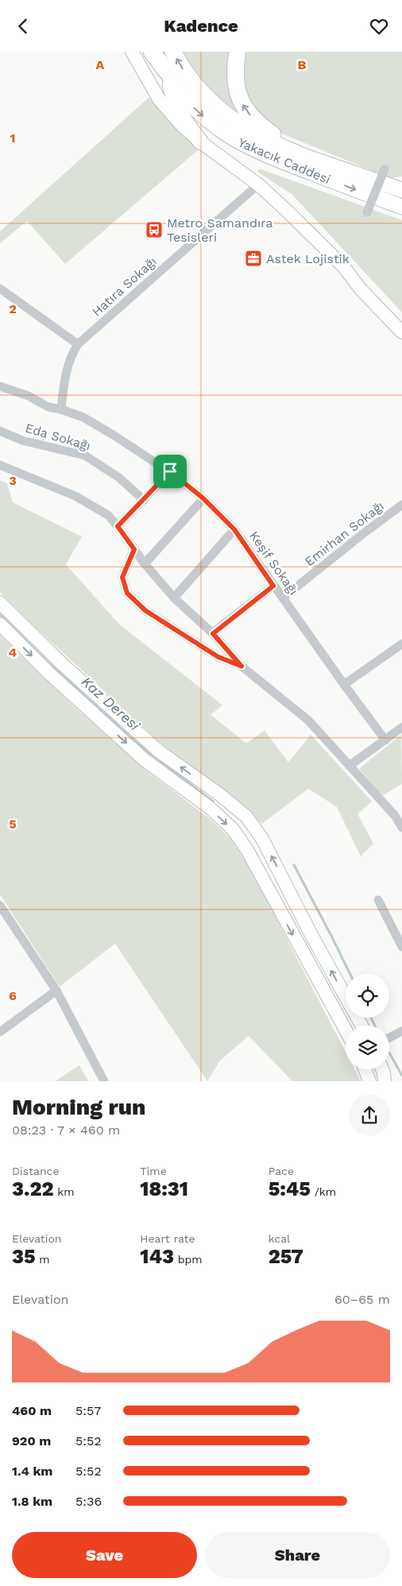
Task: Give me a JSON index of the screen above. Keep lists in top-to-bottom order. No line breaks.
{"streets":{"highway":["Yakacık Caddesi"],"street":["Hatıra Sokağı","Eda Sokağı","Emirhan Sokağı","Keşif Sokağı"]},"crossings":[["Emirhan Sokağı","Keşif Sokağı"]],"water":["Kaz Deresi"],"places":{"bus stop":["Metro Samandıra Tesisleri"],"office":["Astek Lojistik"]},"page":{"header":"Kadence","heading":["Morning run","08:23 · 7 × 460 m"],"stats":[["Distance","3.22 km"],["Time","18:31"],["Pace","5:45 /km"],["Elevation","35 m"],["Heart rate","143 bpm"],["kcal","257"]],"chart":["Elevation","60–65 m"],"list":[{"name":"460 m","note":"5:57"},{"name":"920 m","note":"5:52"},{"name":"1.4 km","note":"5:52"},{"name":"1.8 km","note":"5:36"}],"buttons":["Save","Share"]},"grid":{"columns":["A","B"],"rows":["1","2","3","4","5","6"]}}
